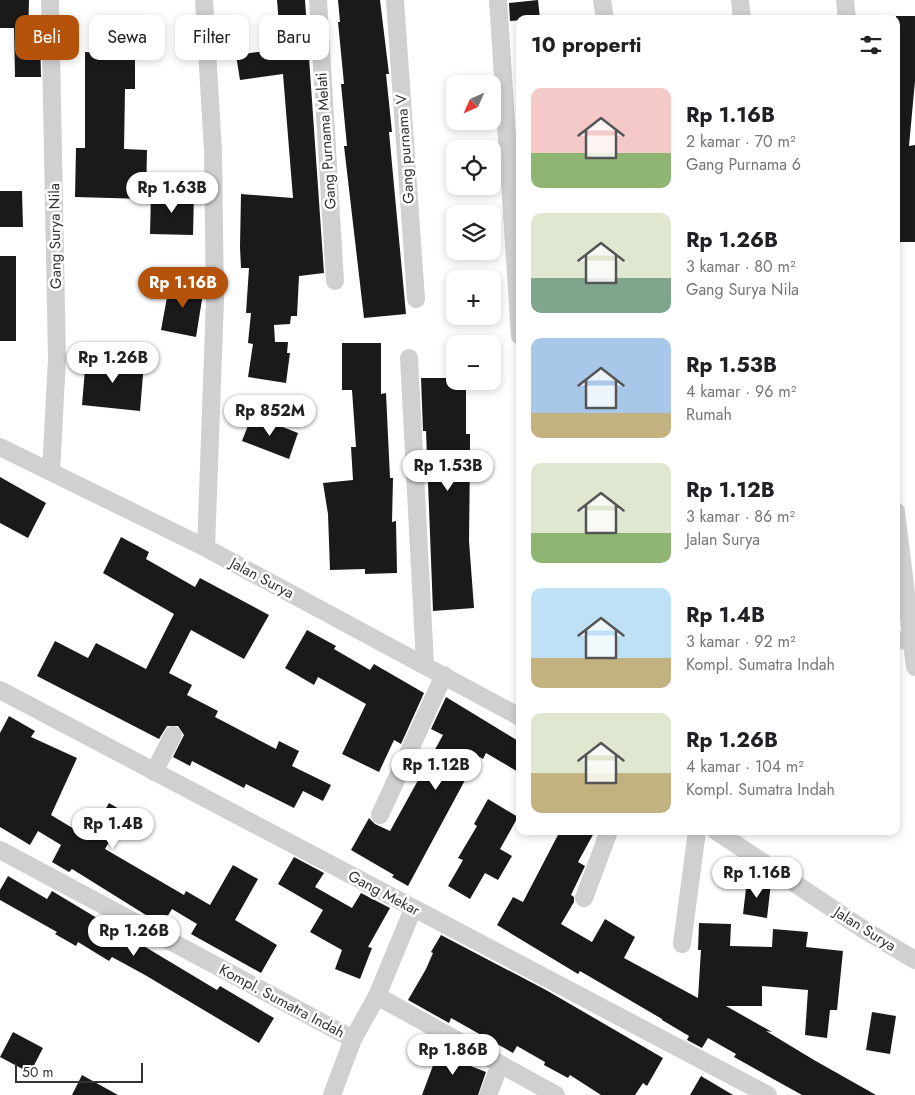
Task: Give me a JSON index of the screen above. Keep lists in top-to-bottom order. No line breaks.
{"streets":{"street":["Gang Purnama Melati","Gang purnama V","Gang Surya Nila","Jalan Surya","Gang Mekar","Kompl. Sumatra Indah"]},"crossings":[["Gang Surya Nila","Jalan Surya"]],"scale_bar":"50 m","north":"bottom left","page":{"chip":["Beli","Sewa","Filter","Baru"],"heading":"10 properti","map_buttons":["+","−"],"list":[{"name":"Rp 1.16B","note":"2 kamar · 70 m² · Gang Purnama 6"},{"name":"Rp 1.26B","note":"3 kamar · 80 m² · Gang Surya Nila"},{"name":"Rp 1.53B","note":"4 kamar · 96 m² · Rumah"},{"name":"Rp 1.12B","note":"3 kamar · 86 m² · Jalan Surya"},{"name":"Rp 1.4B","note":"3 kamar · 92 m² · Kompl. Sumatra Indah"},{"name":"Rp 1.26B","note":"4 kamar · 104 m² · Kompl. Sumatra Indah"}],"price":["Rp 1.63B","Rp 1.16B","Rp 1.26B","Rp 852M","Rp 1.53B","Rp 1.12B","Rp 1.4B","Rp 1.16B","Rp 1.26B","Rp 1.86B"],"scale":"50 m"}}
